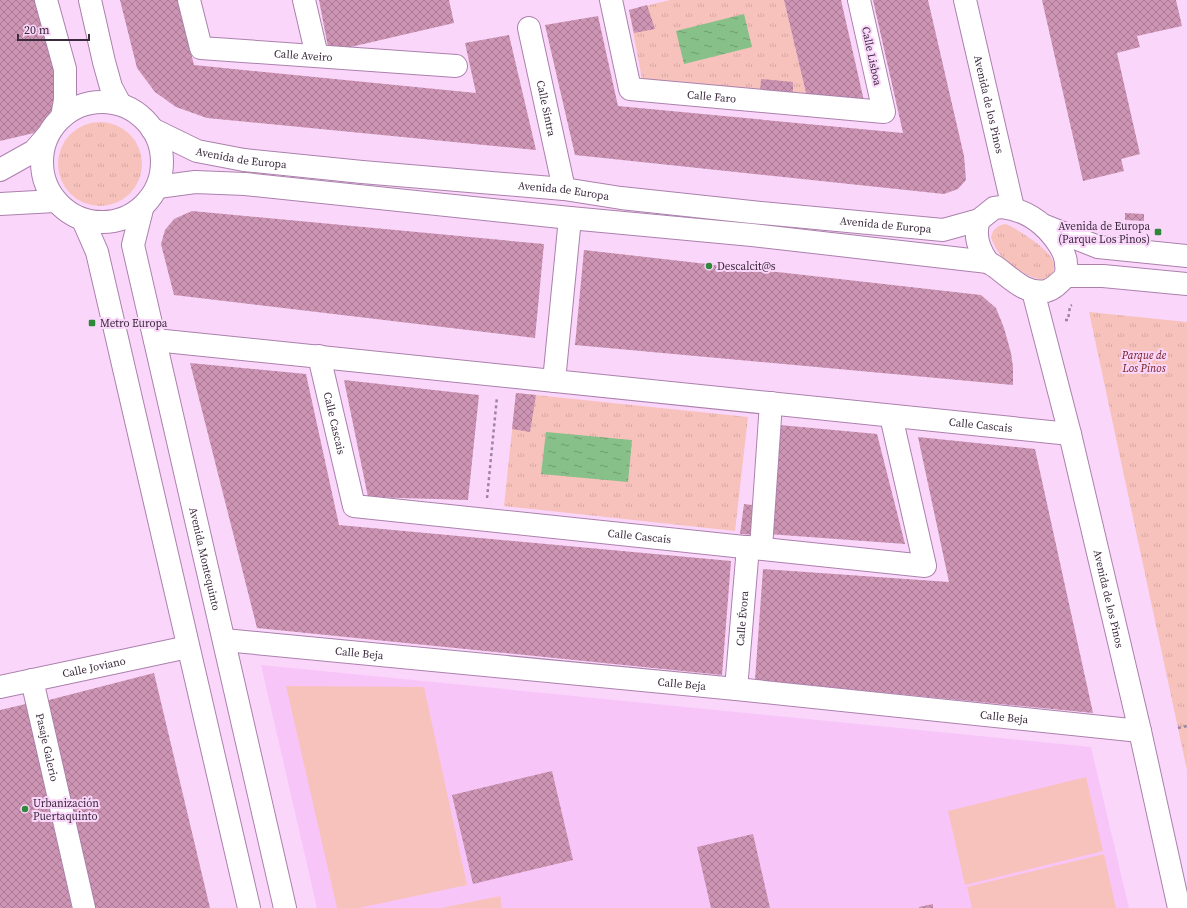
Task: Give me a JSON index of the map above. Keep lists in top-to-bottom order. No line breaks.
{"streets":{"street":["Calle Aveiro","Calle Lisboa","Calle Faro","Avenida de los Pinos","Calle Sintra","Avenida de Europa","Calle Cascais","Avenida Montequinto","Calle Évora","Calle Beja","Calle Joviano","Pasaje Galerio"]},"crossings":[["Calle Lisboa","Calle Faro"],["Avenida de los Pinos","Avenida de Europa"],["Avenida de los Pinos","Calle Cascais"],["Avenida de los Pinos","Calle Beja"],["Calle Sintra","Avenida de Europa"],["Avenida de Europa","Avenida Montequinto"],["Calle Cascais","Avenida Montequinto"],["Calle Cascais","Calle Évora"],["Avenida Montequinto","Calle Beja"],["Calle Évora","Calle Beja"],["Calle Joviano","Pasaje Galerio"]],"parks":["Parque de Los Pinos"],"places":{"transit":["Avenida de Europa (Parque Los Pinos)","Metro Europa"],"other":["Descalcit@s","Urbanización Puertaquinto"]},"scale_bar":"20 m"}
